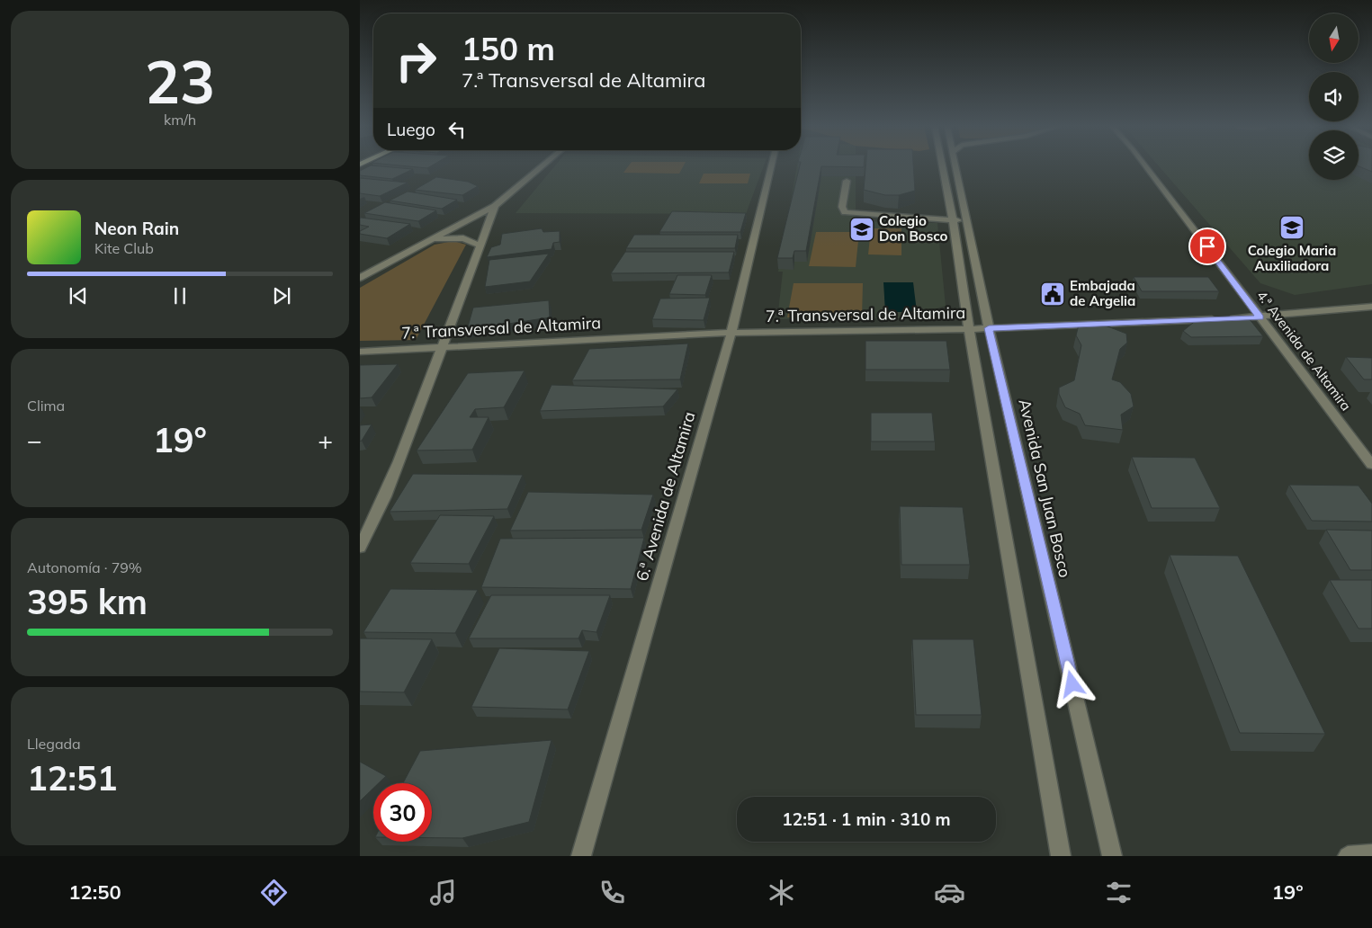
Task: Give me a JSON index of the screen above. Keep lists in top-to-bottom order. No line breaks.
{"streets":{"street":["7.ª Transversal de Altamira","4.ª Avenida de Altamira","Avenida San Juan Bosco","6.ª Avenida de Altamira"]},"crossings":[["7.ª Transversal de Altamira","4.ª Avenida de Altamira"],["7.ª Transversal de Altamira","Avenida San Juan Bosco"],["7.ª Transversal de Altamira","6.ª Avenida de Altamira"]],"places":{"school or university":["Colegio Maria Auxiliadora","Colegio Don Bosco"],"public building":["Embajada de Argelia"]},"north":"bottom","page":{"tile":[["23","km/h"],"Clima",["Autonomía · 79%","395 km"],["Llegada","12:51"]],"turn":["150 m","7.ª Transversal de Altamira"],"then":"Luego","song":["Neon Rain","Kite Club"],"heat":["−","19°","+"],"limit":"30","trip":"12:51 · 1 min · 310 m","tabs":["12:50","19°"]}}
